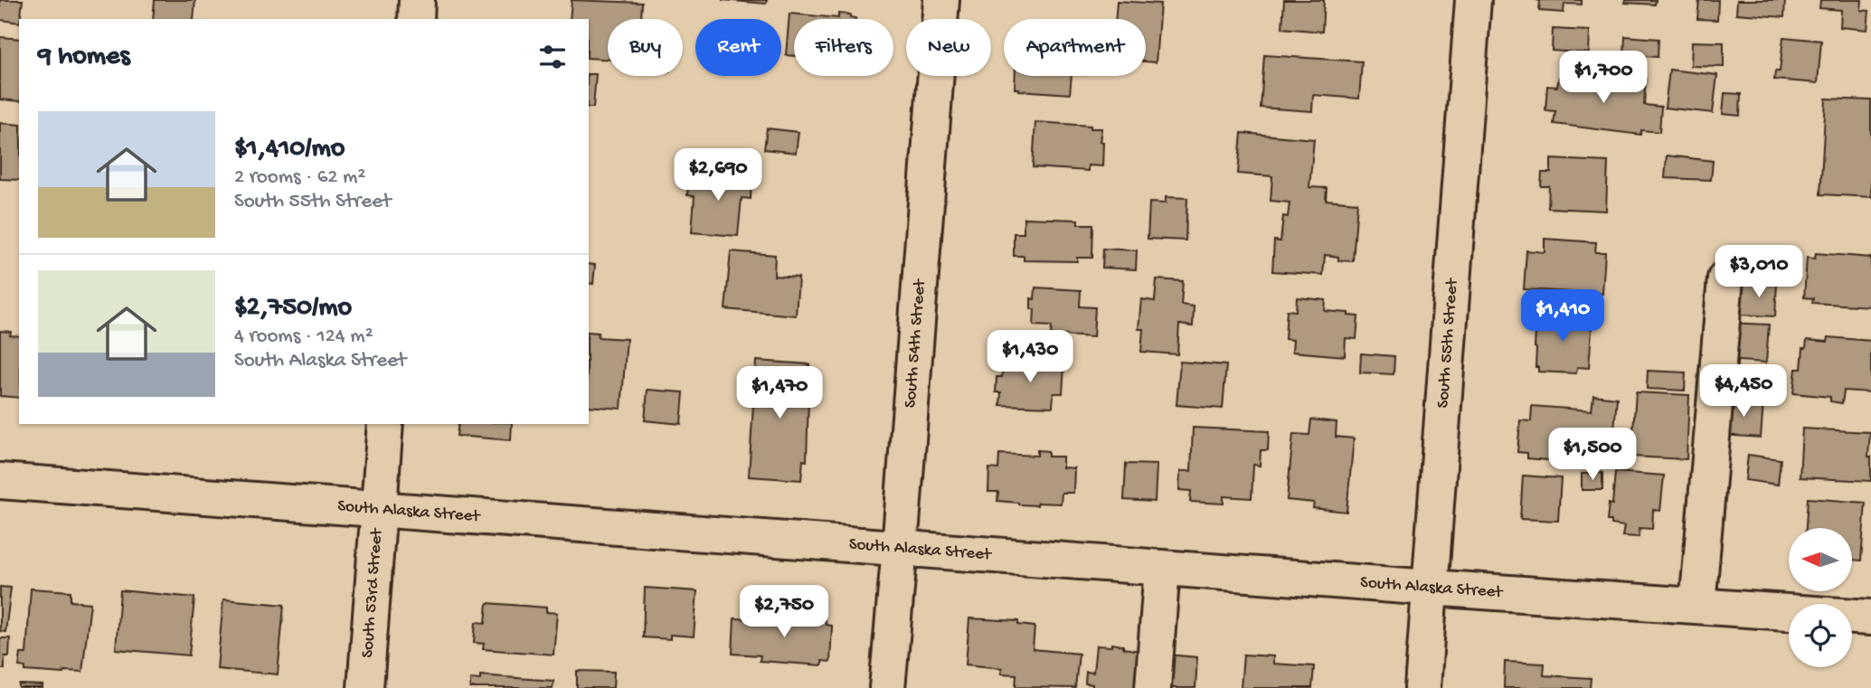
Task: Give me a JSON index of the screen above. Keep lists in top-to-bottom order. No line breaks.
{"streets":{"street":["South 54th Street","South 55th Street","South Alaska Street","South 53rd Street"]},"crossings":[["South 54th Street","South Alaska Street"],["South 55th Street","South Alaska Street"],["South Alaska Street","South 53rd Street"]],"north":"left","page":{"chip":["Buy","Rent","Filters","New","Apartment"],"heading":"9 homes","price":["$1,700","$2,690","$3,010","$1,410","$1,430","$4,450","$1,470","$1,500","$2,750"],"list":[{"name":"$1,410/mo","note":"2 rooms · 62 m² · South 55th Street"},{"name":"$2,750/mo","note":"4 rooms · 124 m² · South Alaska Street"}]}}
